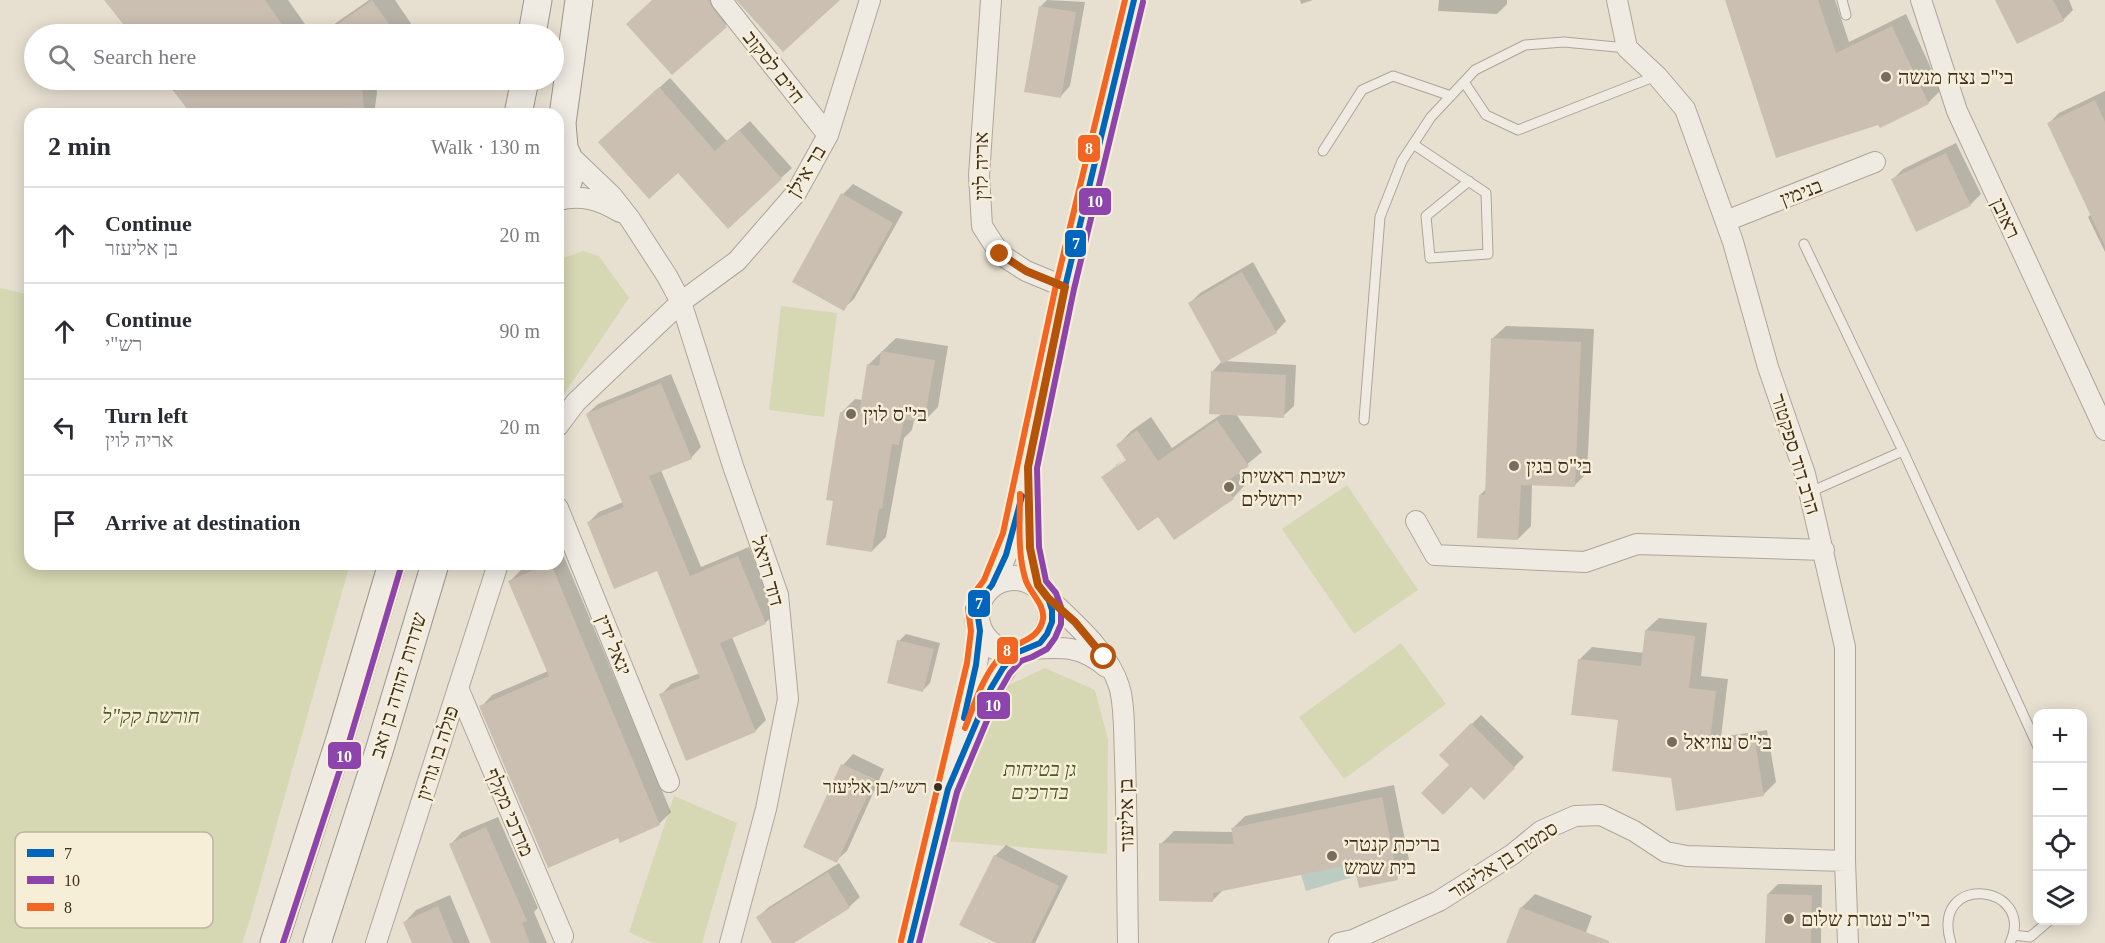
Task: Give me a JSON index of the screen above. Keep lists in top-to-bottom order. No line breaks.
{"streets":{"main road":["שדרות יהודה בן זאב"],"street":["חיים לסקוב","אריה לוין","בר אילן","בנימין","ראובן","הרב דוד ספקטור","דוד רזיאל","יגאל ידין","פולה בו גוריון","מרדכי מקלף","בן אליעזר","סמטת בן אליעזר"]},"crossings":[["חיים לסקוב","בר אילן"],["בר אילן","דוד רזיאל"],["בנימין","הרב דוד ספקטור"],["הרב דוד ספקטור","סמטת בן אליעזר"],["פולה בו גוריון","מרדכי מקלף"]],"parks":["חורשת קק\"ל","גן בטיחות בדרכים"],"places":["בי\"כ נצח מנשה","בי\"ס לוין","בי\"ס בגין","ישיבת ראשית ירושלים","בי\"ס עוזיאל","רש״י/בן אליעזר","בריכת קנטרי בית שמש","בי\"כ עטרת שלום"],"lines":["transit line 7","transit line 8","transit line 10"],"legend":["7","10","8"],"page":{"search":"Search here","heading":["2 min","Walk · 130 m"],"list":[["Continue","בן אליעזר","20 m"],["Continue","רש\"י","90 m"],["Turn left","אריה לוין","20 m"],"Arrive at destination"],"map_buttons":["+","−"]}}
